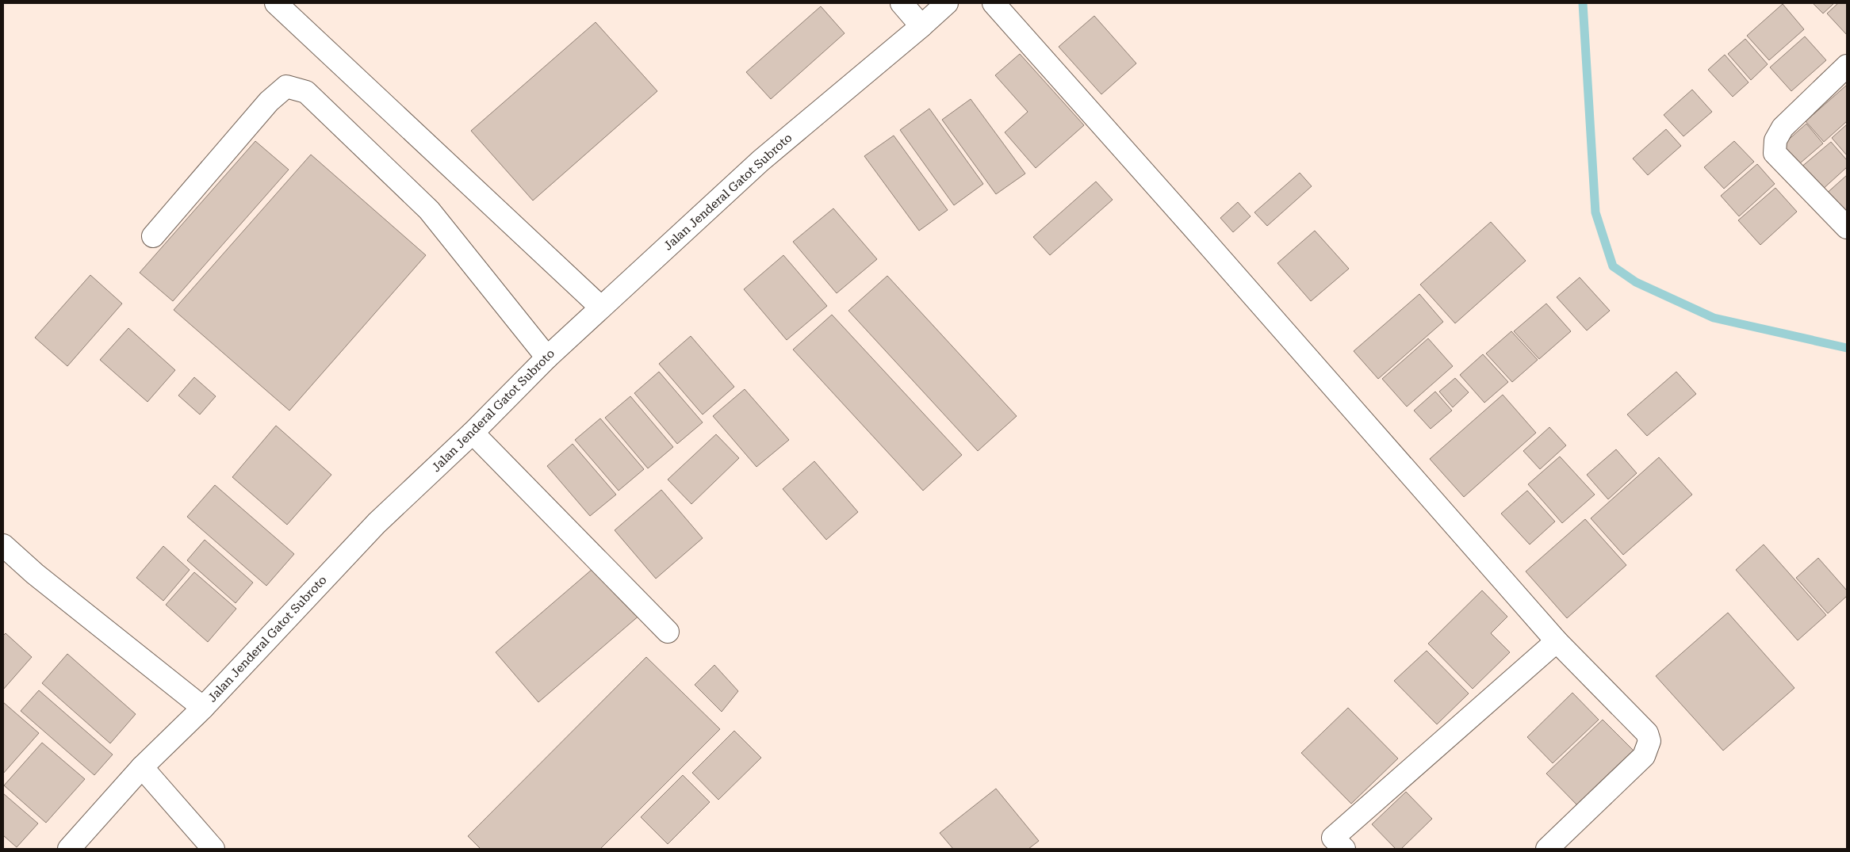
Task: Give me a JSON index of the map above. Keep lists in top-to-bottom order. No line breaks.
{"streets":{"main road":["Jalan Jenderal Gatot Subroto"]}}
